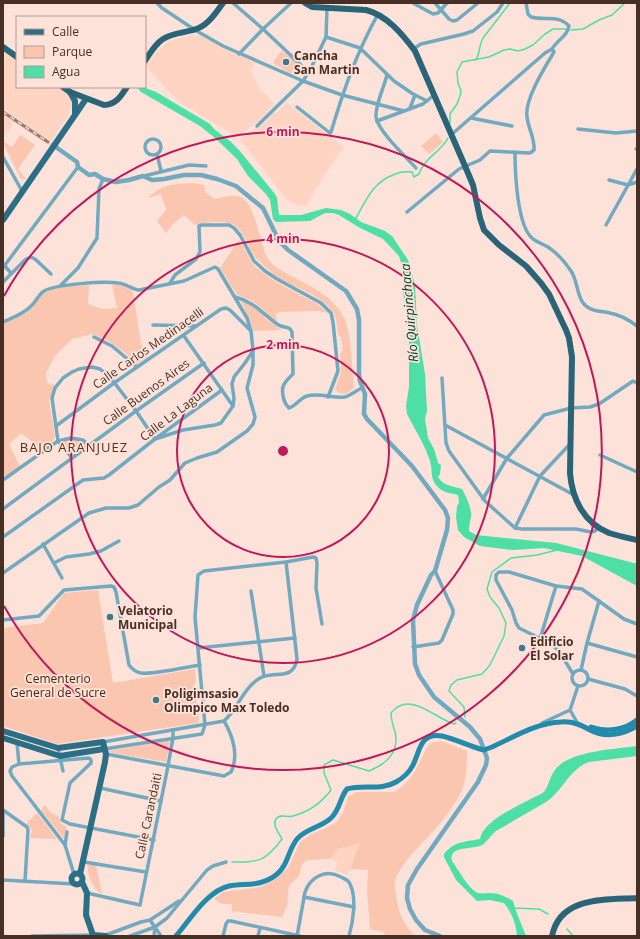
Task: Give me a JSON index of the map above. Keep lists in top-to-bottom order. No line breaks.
{"streets":{"street":["Calle Carlos Medinacelli","Calle Buenos Aires","Calle La Laguna","Calle Carandaiti"]},"districts":["BAJO ARANJUEZ"],"water":["Río Quirpinchaca"],"parks":["Cementerio General de Sucre"],"places":["Cancha San Martin","Velatorio Municipal","Edificio El Solar","Poligimsasio Olimpico Max Toledo"],"legend":["Calle","Parque","Agua"],"rings":["6 min","4 min","2 min"]}
